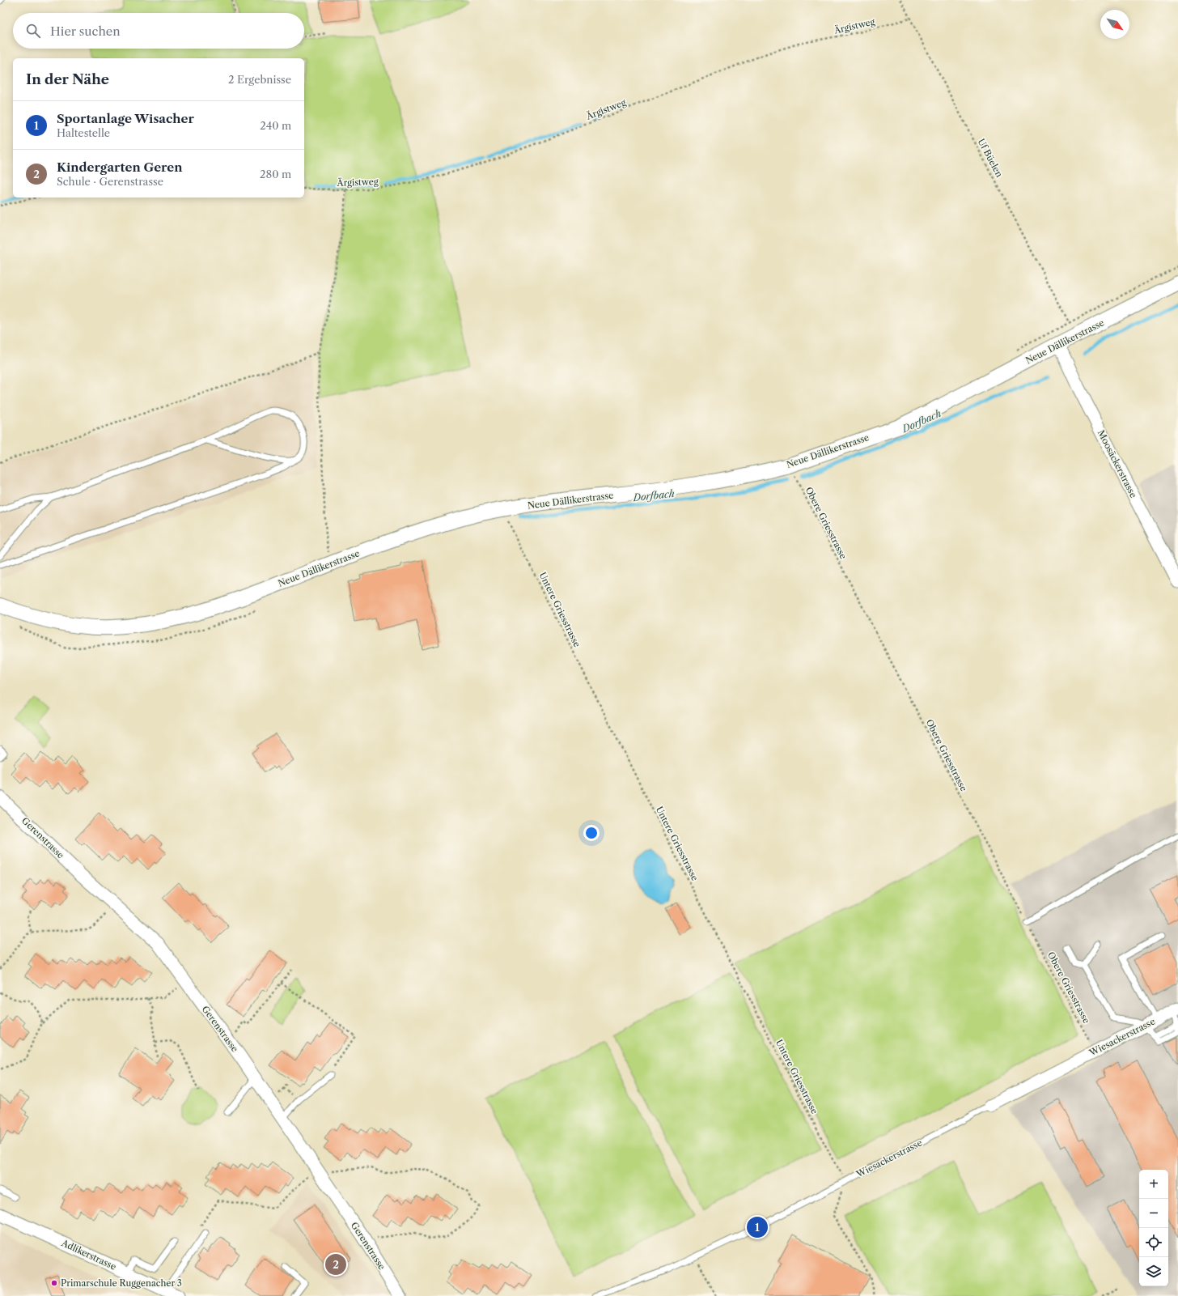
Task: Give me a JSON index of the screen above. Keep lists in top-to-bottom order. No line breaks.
{"streets":{"street":["Neue Dällikerstrasse","Moosäckerstrasse","Gerenstrasse","Wiesackerstrasse","Adlikerstrasse"],"path":["Ärgistweg","Uf Büelen","Obere Griesstrasse","Untere Griesstrasse"]},"crossings":[["Ärgistweg","Uf Büelen"],["Neue Dällikerstrasse","Moosäckerstrasse"],["Neue Dällikerstrasse","Obere Griesstrasse"],["Neue Dällikerstrasse","Untere Griesstrasse"],["Obere Griesstrasse","Wiesackerstrasse"],["Untere Griesstrasse","Wiesackerstrasse"]],"water":["Dorfbach"],"places":["Primarschule Ruggenacher 3"],"north":"bottom right","page":{"search":"Hier suchen","heading":["In der Nähe","2 Ergebnisse"],"list":[{"mark":"1","name":"Sportanlage Wisacher","note":"Haltestelle","value":"240 m"},{"mark":"2","name":"Kindergarten Geren","note":"Schule · Gerenstrasse","value":"280 m"}],"map_buttons":["+","−"],"pins":["1","2"]}}
